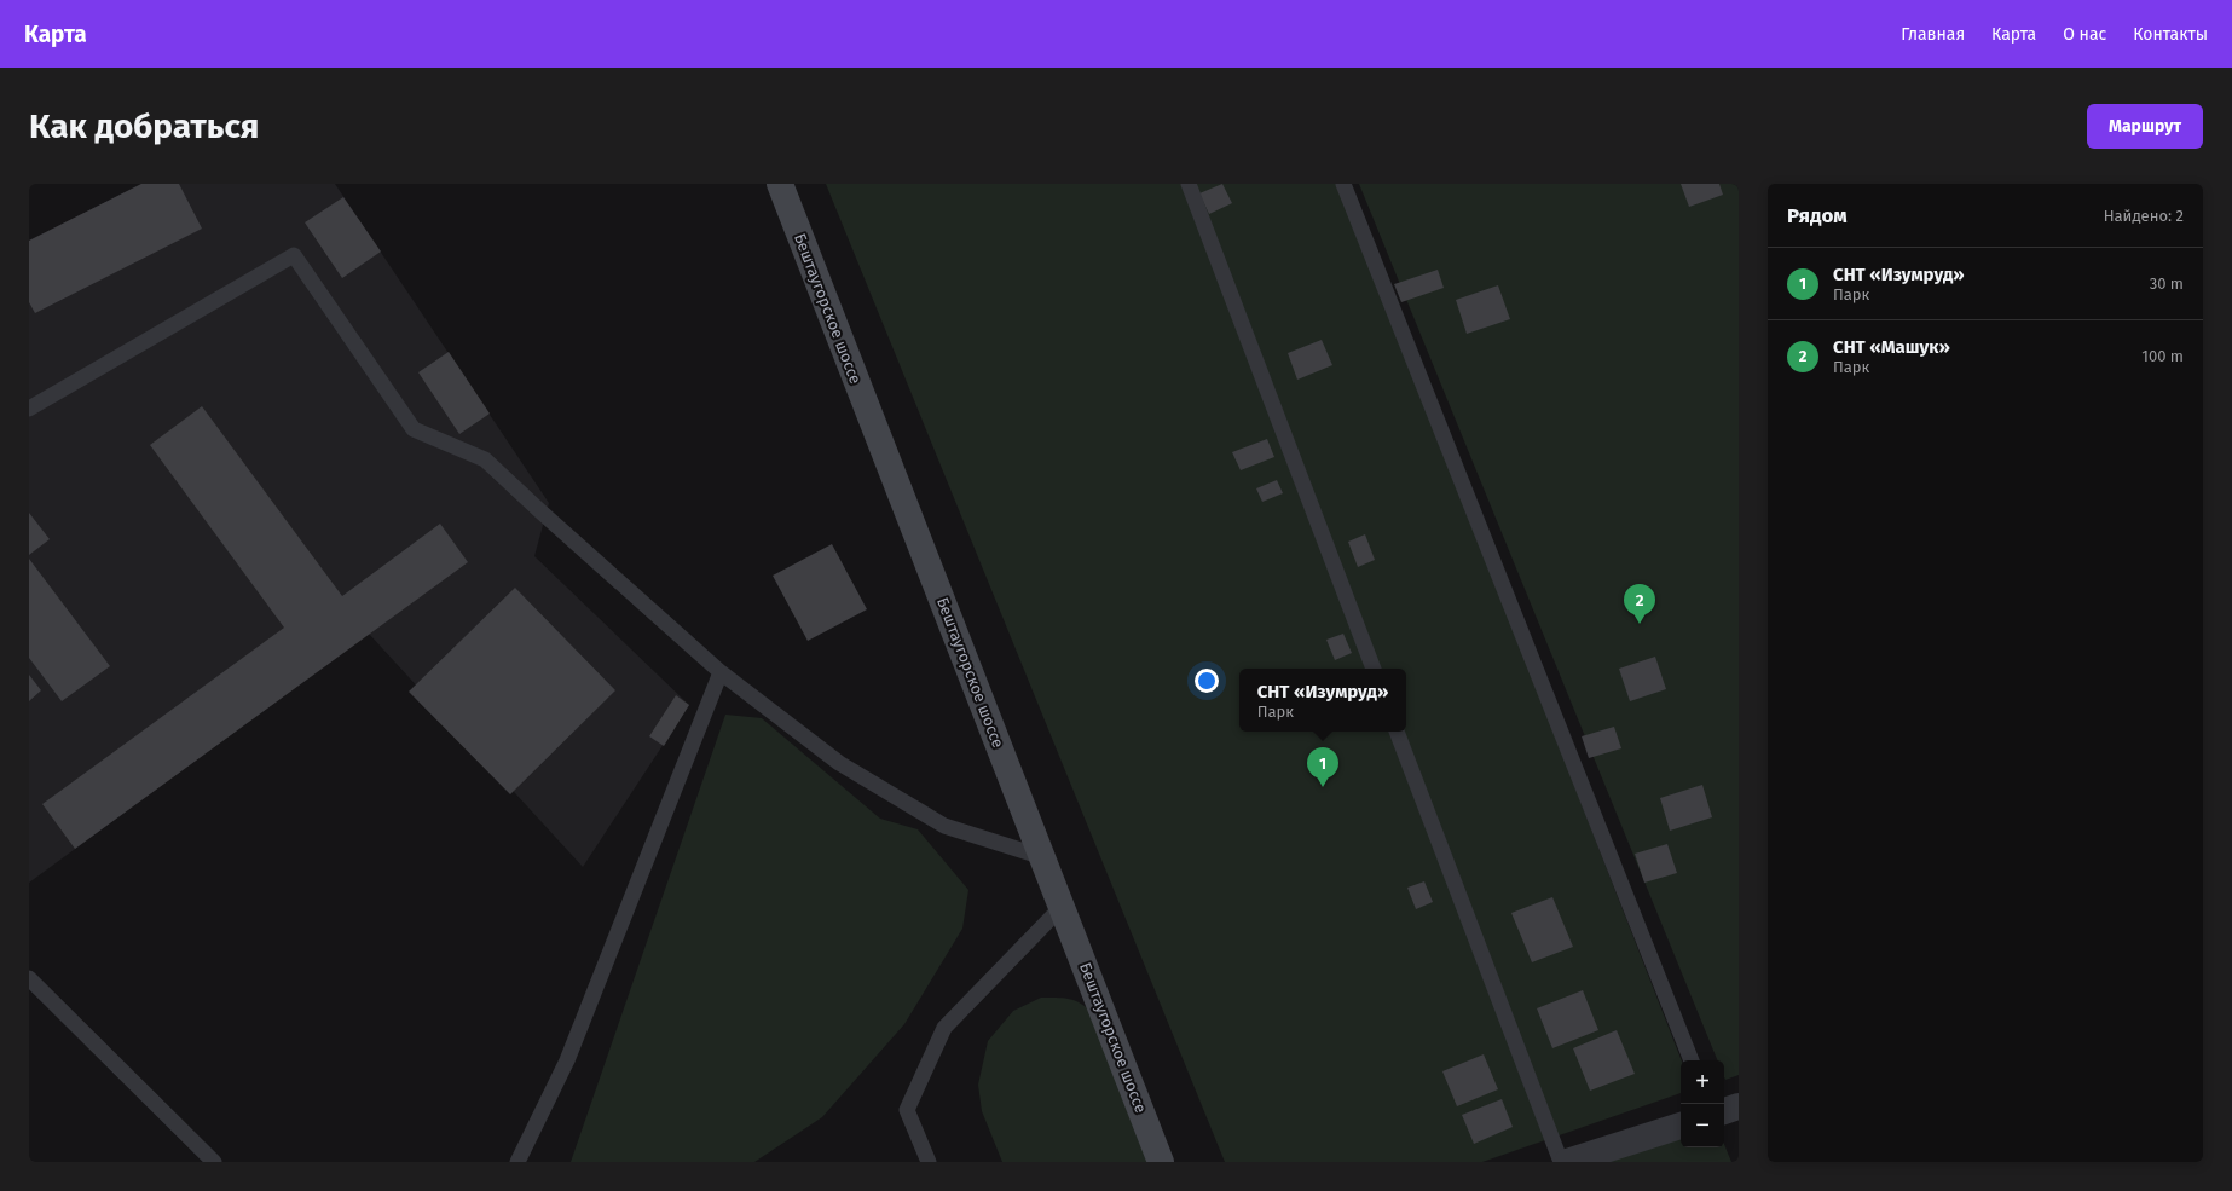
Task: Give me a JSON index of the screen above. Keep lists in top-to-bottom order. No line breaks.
{"streets":{"street":["Бештаугорское шоссе"]},"page":{"header":"Карта","nav":["Главная","Карта","О нас","Контакты"],"buttons":"Маршрут","title":"Как добраться","heading":["Рядом","Найдено: 2"],"list":[{"mark":"1","name":"СНТ «Изумруд»","note":"Парк","value":"30 m"},{"mark":"2","name":"СНТ «Машук»","note":"Парк","value":"100 m"}],"pins":["2","1"],"popup":["СНТ «Изумруд»","Парк"],"map_buttons":["+","−"]}}
